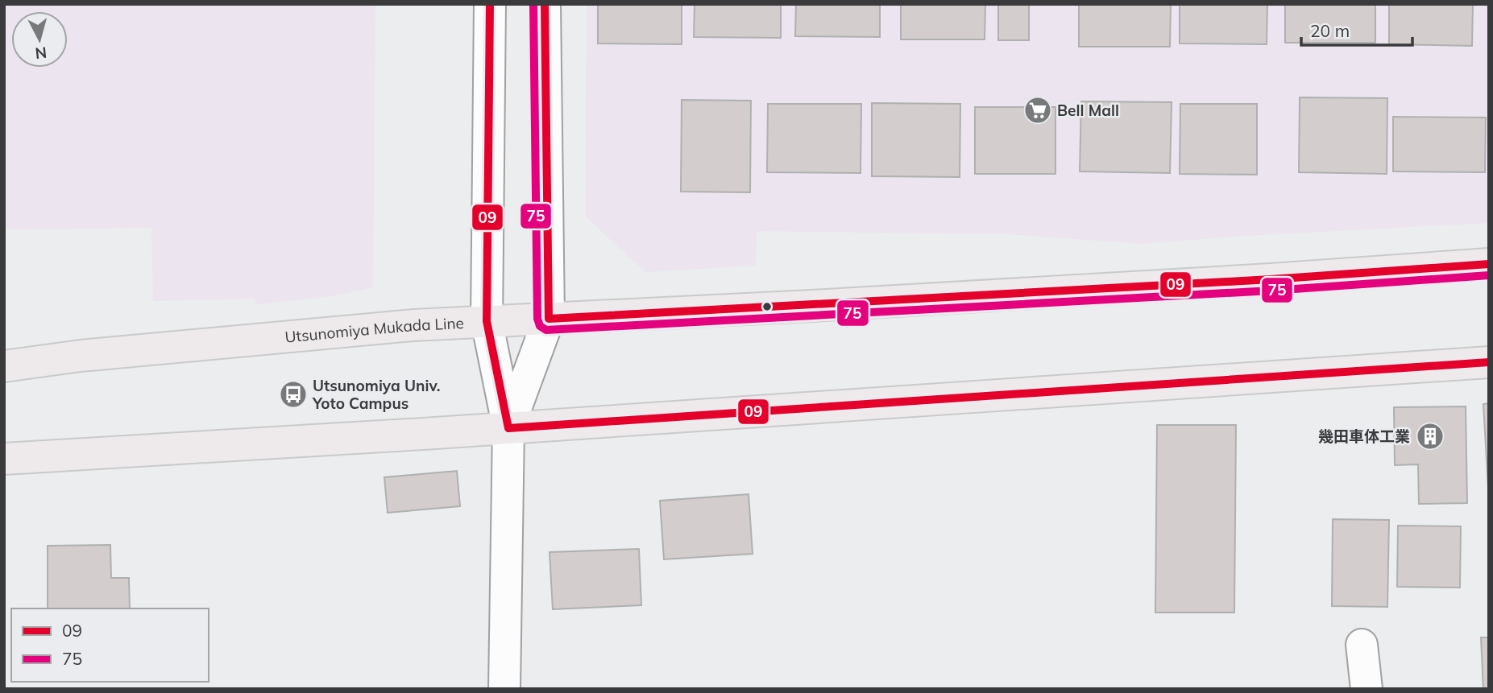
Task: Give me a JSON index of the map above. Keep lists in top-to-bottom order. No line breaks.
{"streets":{"main road":["Utsunomiya Mukada Line"]},"places":{"supermarket":["Bell Mall"],"bus stop":["Utsunomiya Univ. Yoto Campus"],"building":["幾田車体工業"]},"lines":["transit line 09","transit line 75"],"legend":["09","75"],"scale_bar":"20 m","north":"bottom"}
